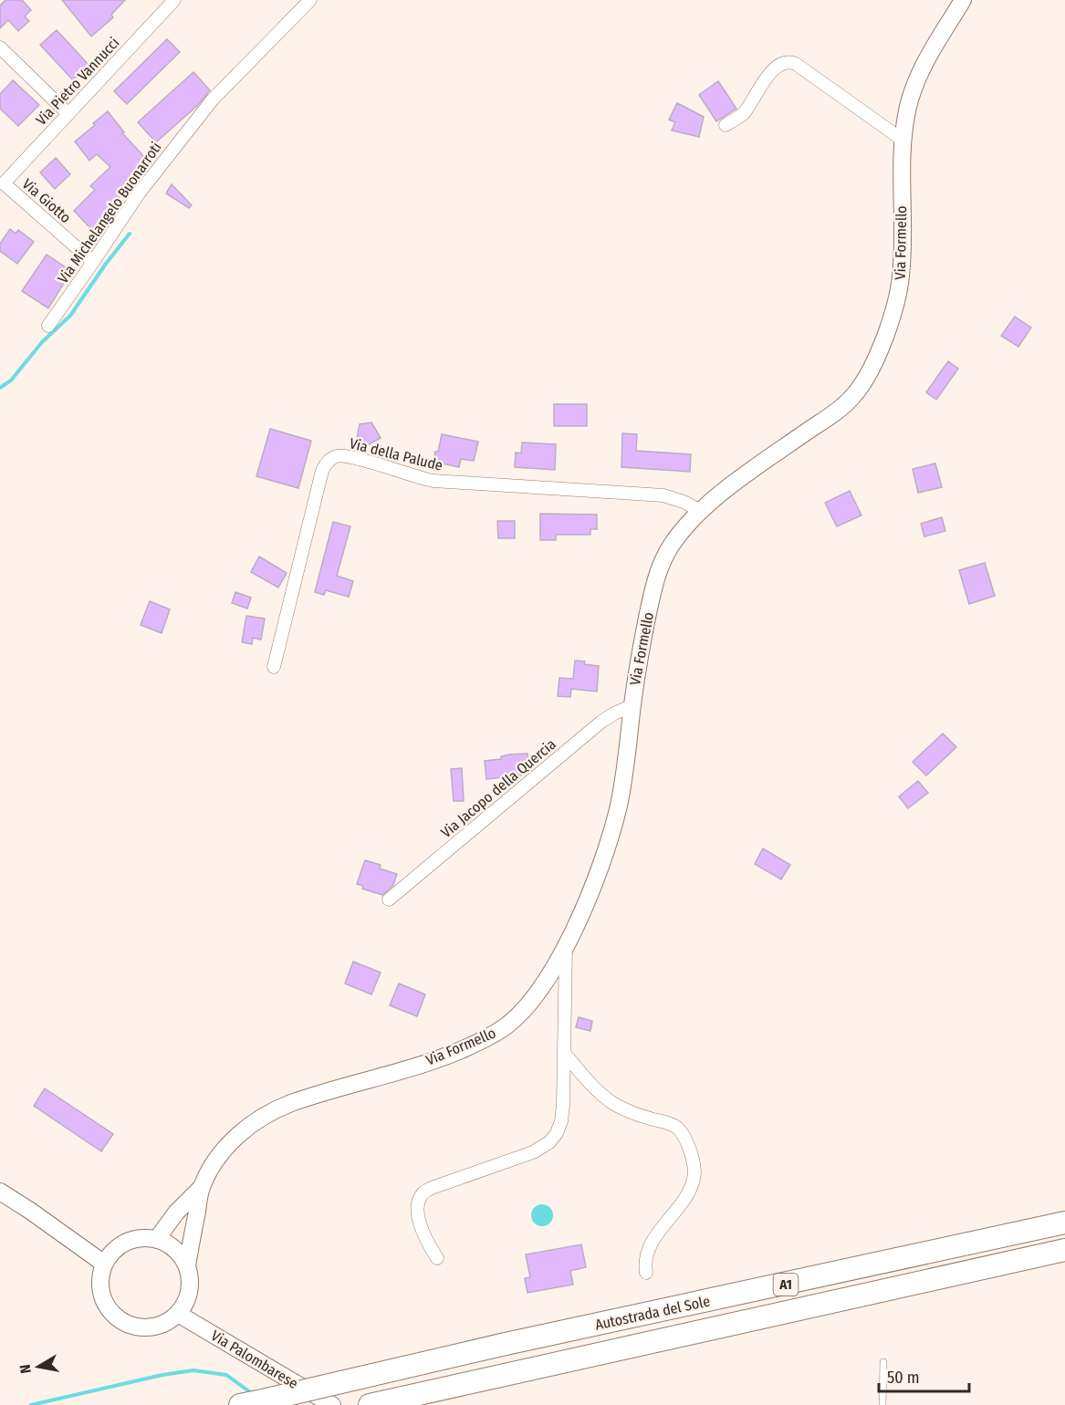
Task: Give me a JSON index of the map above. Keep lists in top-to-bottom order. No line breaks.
{"streets":{"highway":["A1","Autostrada del Sole"],"main road":["Via Formello","Via Palombarese"],"street":["Via Pietro Vannucci","Via Giotto","Via Michelangelo Buonarroti","Via della Palude","Via Jacopo della Quercia"]},"crossings":[["Via Pietro Vannucci","Via Giotto"],["Via Giotto","Via Michelangelo Buonarroti"],["Via Formello","Via della Palude"],["Via Formello","Via Jacopo della Quercia"]],"scale_bar":"50 m","north":"left"}
